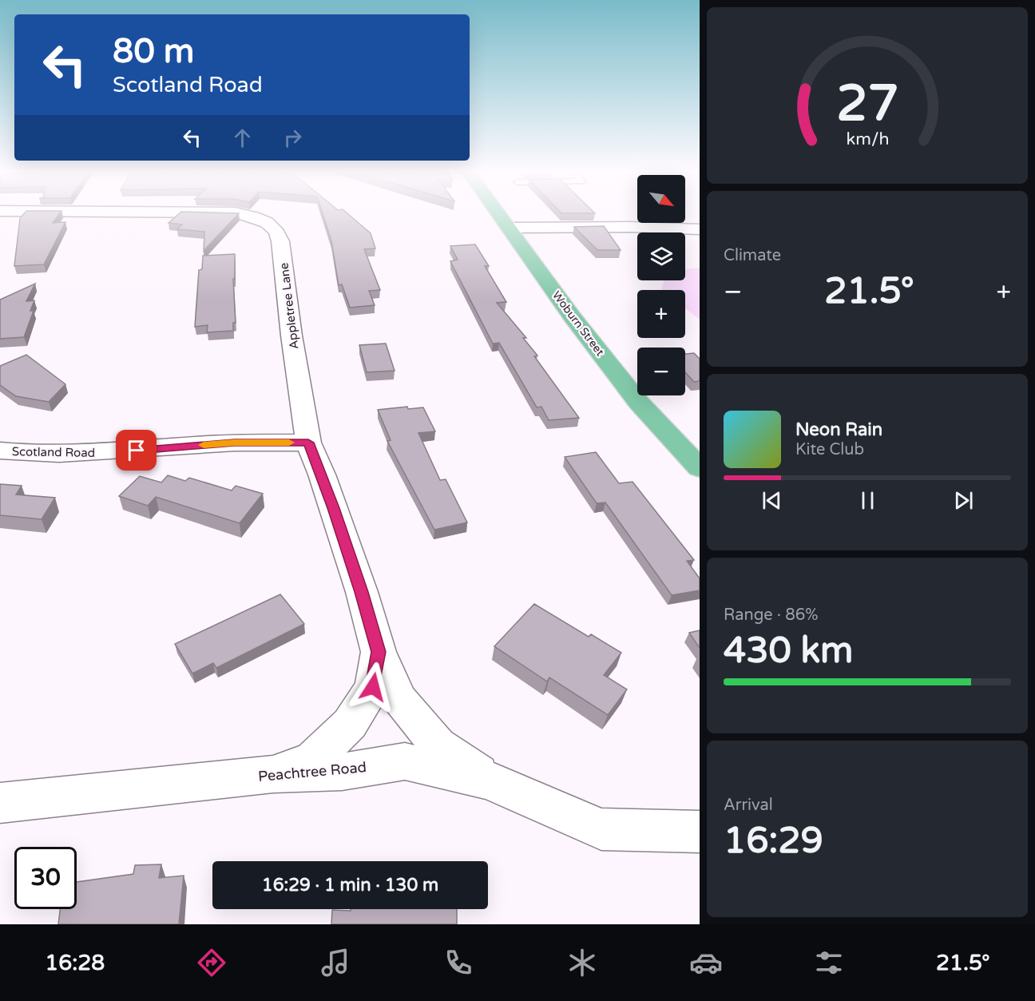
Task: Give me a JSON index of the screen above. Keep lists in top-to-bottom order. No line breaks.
{"streets":{"main road":["Woburn Street"],"street":["Appletree Lane","Scotland Road","Peachtree Road"]},"crossings":[["Appletree Lane","Scotland Road"],["Appletree Lane","Peachtree Road"]],"north":"bottom right","page":{"turn":["80 m","Scotland Road"],"map_buttons":["+","−"],"tile":["Climate",["Range · 86%","430 km"],["Arrival","16:29"]],"heat":["−","21.5°","+"],"song":["Neon Rain","Kite Club"],"limit":"30","trip":"16:29 · 1 min · 130 m","tabs":["16:28","21.5°"],"gauge":["27","km/h"]}}
